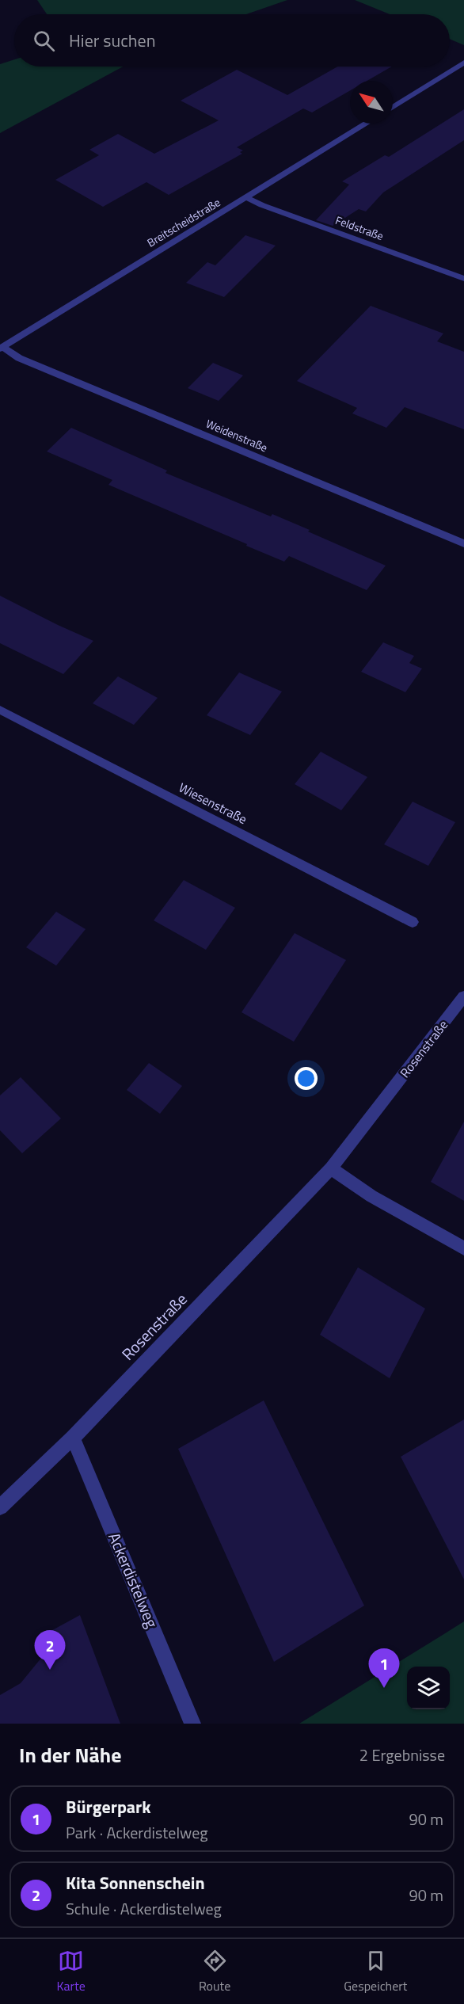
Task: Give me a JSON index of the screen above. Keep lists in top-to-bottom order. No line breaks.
{"streets":{"street":["Breitscheidstraße","Feldstraße","Weidenstraße","Wiesenstraße","Rosenstraße","Ackerdistelweg"]},"crossings":[["Breitscheidstraße","Feldstraße"],["Breitscheidstraße","Weidenstraße"],["Rosenstraße","Ackerdistelweg"]],"north":"top left","page":{"search":"Hier suchen","pins":["2","1"],"heading":["In der Nähe","2 Ergebnisse"],"list":[{"mark":"1","name":"Bürgerpark","note":"Park · Ackerdistelweg","value":"90 m"},{"mark":"2","name":"Kita Sonnenschein","note":"Schule · Ackerdistelweg","value":"90 m"}],"nav":["Karte","Route","Gespeichert"]}}
